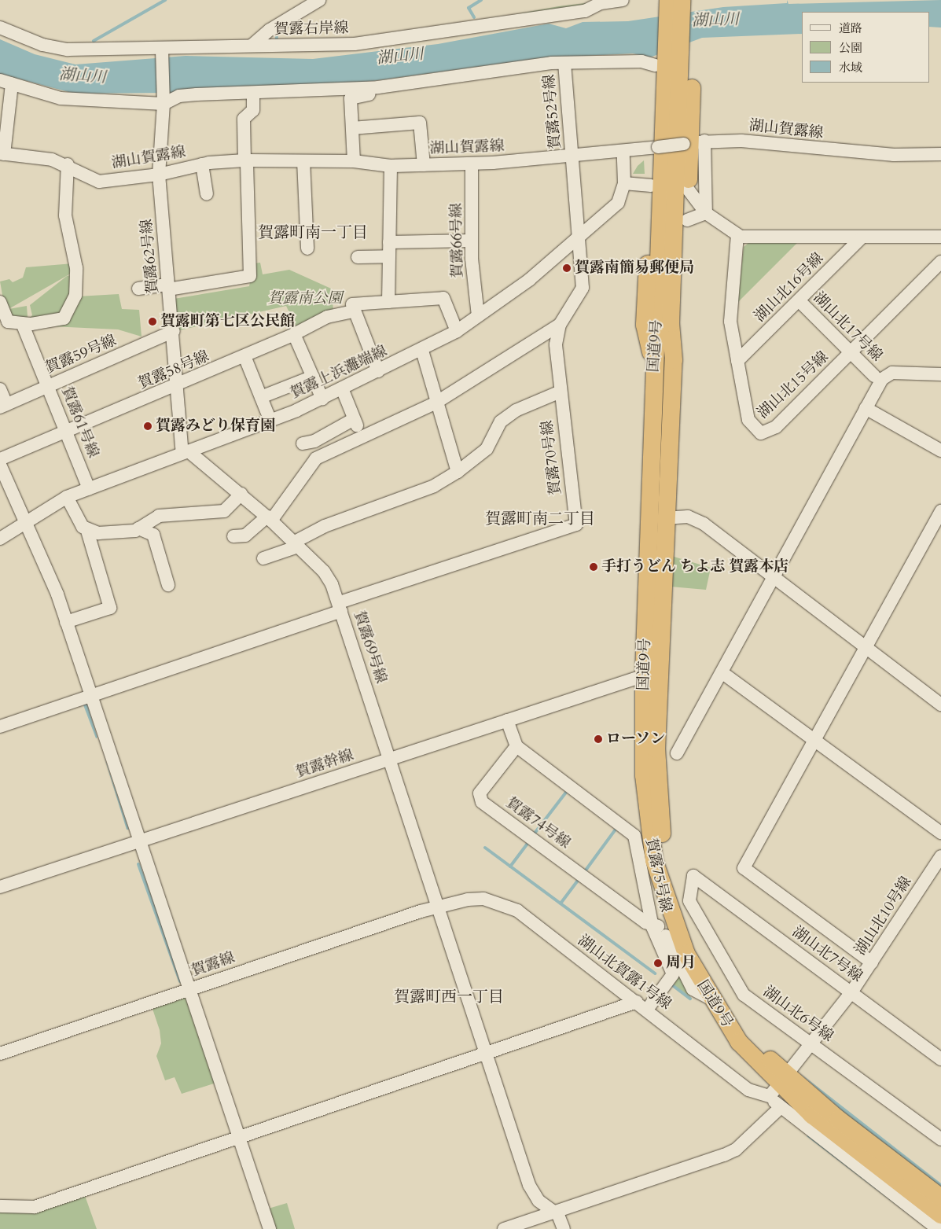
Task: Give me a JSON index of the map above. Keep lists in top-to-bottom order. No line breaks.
{"streets":{"highway":["国道9号"],"street":["賀露右岸線","賀露52号線","湖山賀露線","賀露66号線","賀露62号線","湖山北16号線","湖山北17号線","賀露59号線","賀露58号線","賀露上浜灘端線","湖山北15号線","賀露61号線","賀露70号線","賀露69号線","賀露幹線","賀露74号線","賀露75号線","湖山北10号線","湖山北7号線","賀露線","湖山北賀露1号線","湖山北6号線"]},"crossings":[["賀露右岸線","賀露62号線"],["賀露52号線","湖山賀露線"],["賀露52号線","賀露上浜灘端線"],["賀露52号線","賀露70号線"],["湖山賀露線","賀露66号線"],["湖山賀露線","賀露62号線"],["湖山賀露線","賀露上浜灘端線"],["賀露66号線","賀露上浜灘端線"],["賀露62号線","賀露59号線"],["賀露62号線","賀露58号線"],["賀露62号線","賀露上浜灘端線"],["賀露62号線","賀露69号線"],["湖山北16号線","湖山北17号線"],["湖山北16号線","湖山北15号線"],["湖山北17号線","湖山北15号線"],["国道9号","賀露幹線"],["国道9号","湖山北10号線"],["国道9号","湖山北賀露1号線"],["賀露59号線","賀露61号線"],["賀露58号線","賀露61号線"],["賀露上浜灘端線","賀露61号線"],["賀露上浜灘端線","賀露70号線"],["賀露上浜灘端線","賀露69号線"],["賀露70号線","賀露69号線"],["賀露69号線","賀露幹線"],["賀露69号線","賀露線"],["賀露69号線","湖山北賀露1号線"],["賀露74号線","賀露75号線"],["賀露75号線","湖山北賀露1号線"],["湖山北10号線","湖山北7号線"],["湖山北10号線","湖山北賀露1号線"],["湖山北10号線","湖山北6号線"],["湖山北7号線","湖山北6号線"],["賀露線","湖山北賀露1号線"]],"districts":["賀露町南一丁目","賀露町南二丁目","賀露町西一丁目"],"water":["湖山川"],"parks":["賀露南公園"],"places":["賀露南簡易郵便局","賀露町第七区公民館","賀露みどり保育園","手打うどん ちよ志 賀露本店","ローソン","周月"],"legend":["道路","公園","水域"]}
